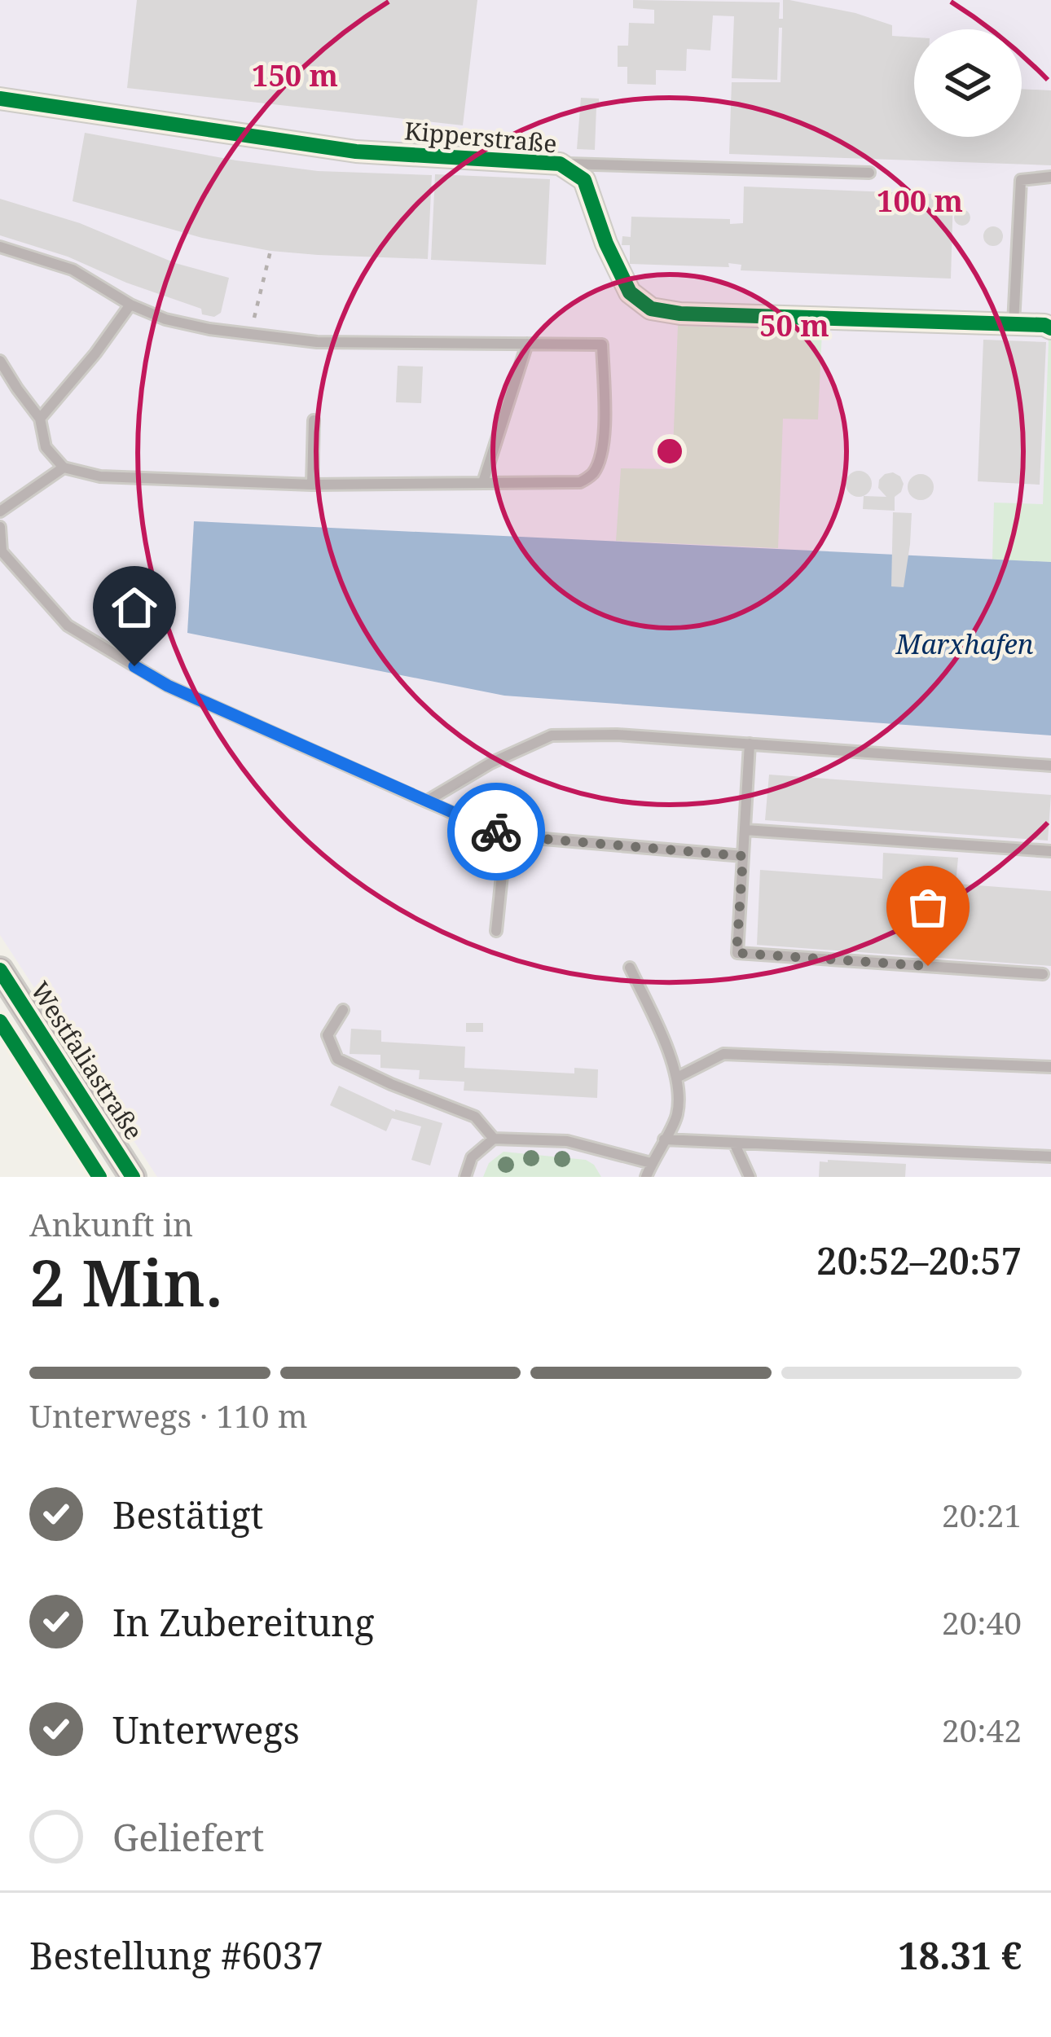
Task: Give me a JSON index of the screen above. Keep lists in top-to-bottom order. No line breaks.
{"streets":{"street":["Kipperstraße","Westfaliastraße"]},"water":["Marxhafen"],"page":{"heading":["2 Min.","Ankunft in","20:52–20:57"],"panel":["Bestellung #6037","18.31 €"],"bar":"Unterwegs · 110 m","list":[["Bestätigt","20:21"],["In Zubereitung","20:40"],["Unterwegs","20:42"],"Geliefert"]},"rings":["150 m","100 m","50 m"]}
